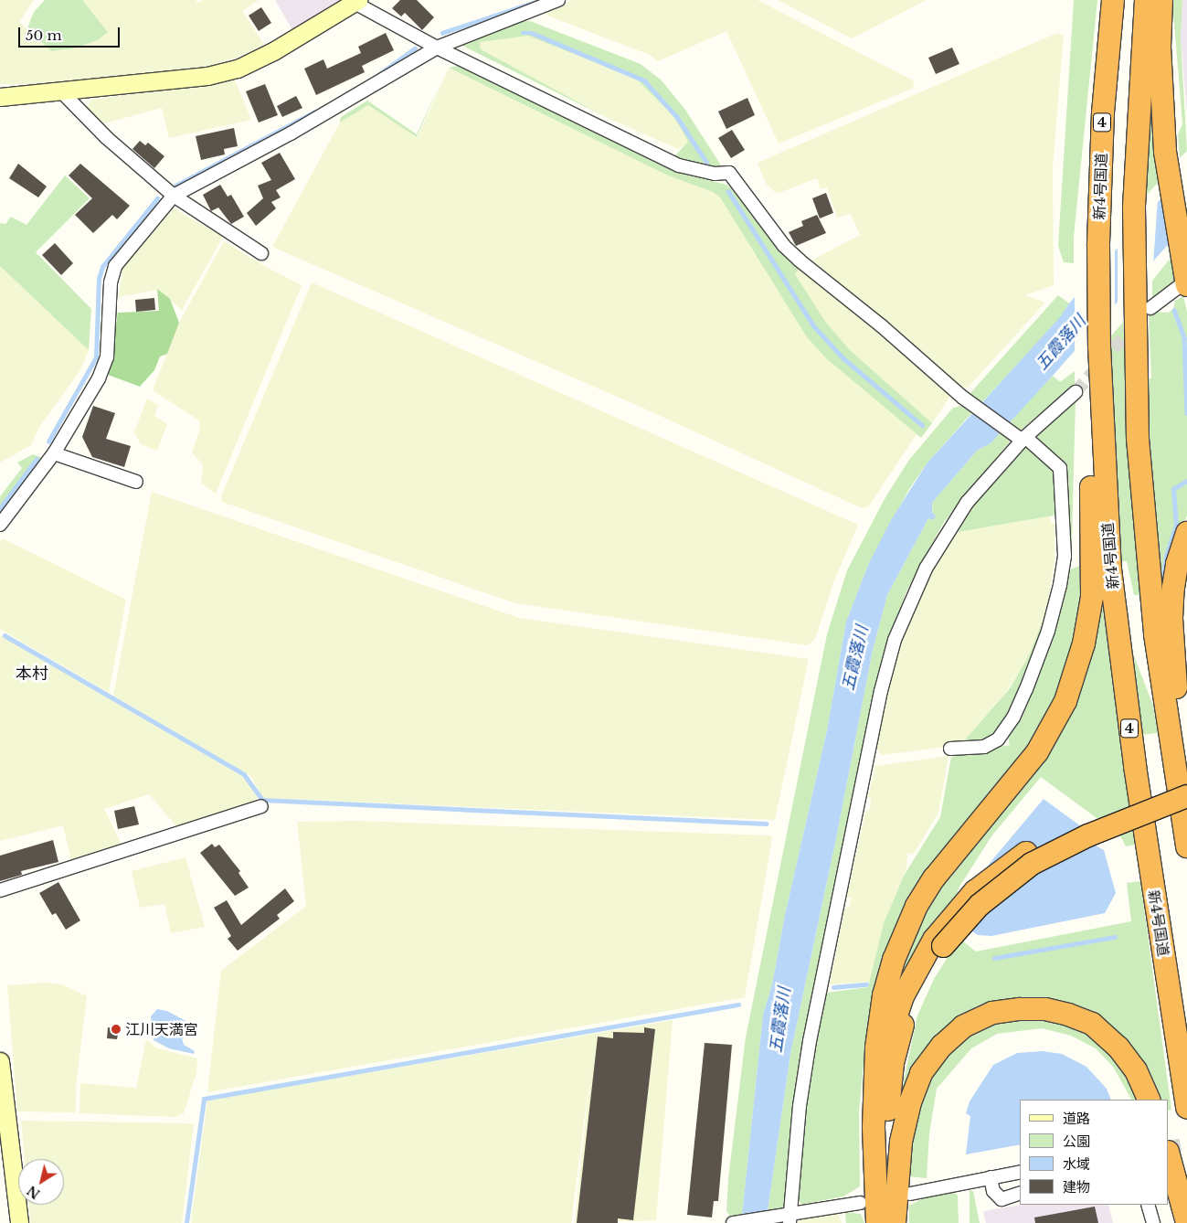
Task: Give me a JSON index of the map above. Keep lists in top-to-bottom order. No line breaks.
{"streets":{"highway":["4","新4号国道"]},"districts":["本村"],"water":["五霞落川"],"places":["江川天満宮"],"legend":["道路","公園","水域","建物"],"scale_bar":"50 m","north":"bottom left"}
